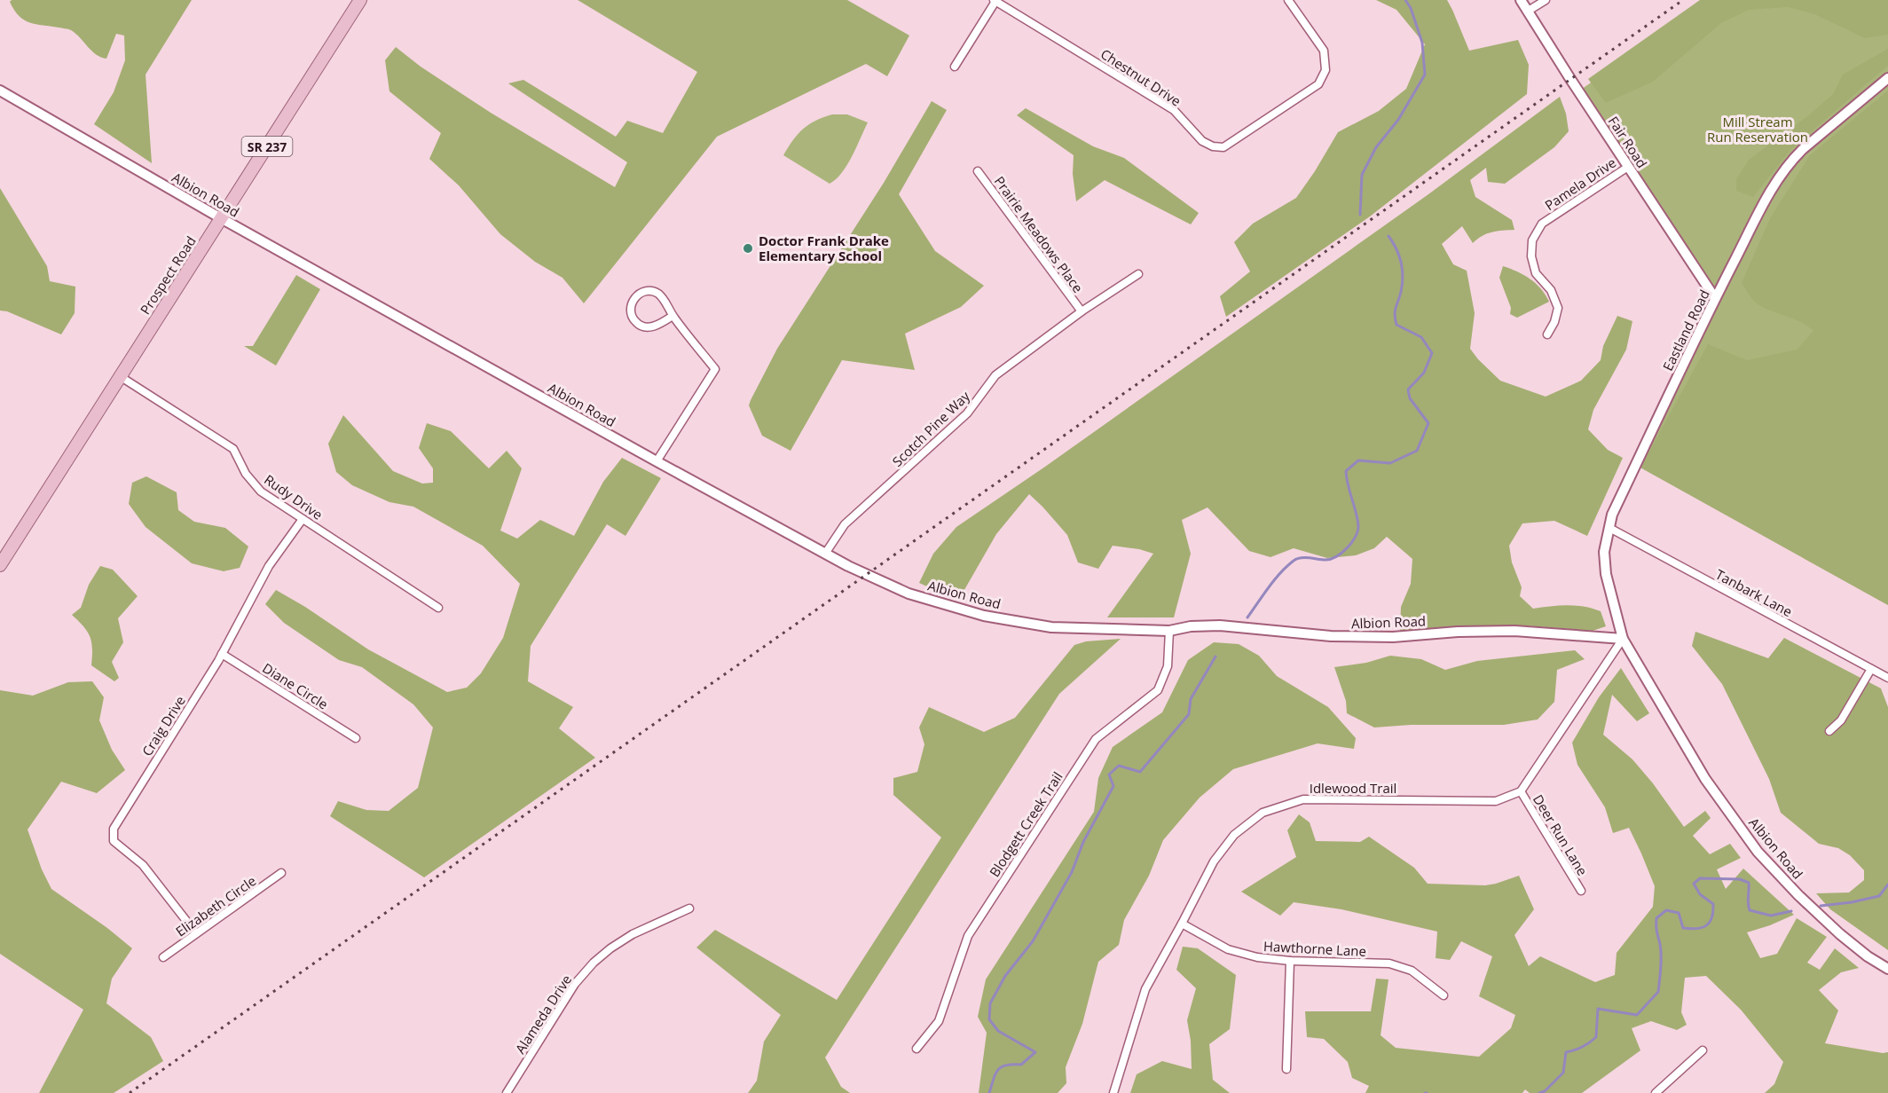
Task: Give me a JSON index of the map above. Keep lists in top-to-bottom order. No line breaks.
{"streets":{"main road":["SR 237","Prospect Road"],"street":["Chestnut Drive","Fair Road","Pamela Drive","Albion Road","Prairie Meadows Place","Eastland Road","Scotch Pine Way","Rudy Drive","Tanbark Lane","Diane Circle","Craig Drive","Idlewood Trail","Blodgett Creek Trail","Deer Run Lane","Elizabeth Circle","Hawthorne Lane","Alameda Drive"]},"crossings":[["Fair Road","Pamela Drive"],["Fair Road","Eastland Road"],["Albion Road","Prospect Road"],["Albion Road","Eastland Road"],["Albion Road","Scotch Pine Way"],["Albion Road","Blodgett Creek Trail"],["Prairie Meadows Place","Scotch Pine Way"],["Prospect Road","Rudy Drive"],["Eastland Road","Tanbark Lane"],["Rudy Drive","Craig Drive"],["Diane Circle","Craig Drive"],["Craig Drive","Elizabeth Circle"],["Idlewood Trail","Deer Run Lane"],["Idlewood Trail","Hawthorne Lane"]],"parks":["Mill Stream Run Reservation"],"places":["Doctor Frank Drake Elementary School"]}
